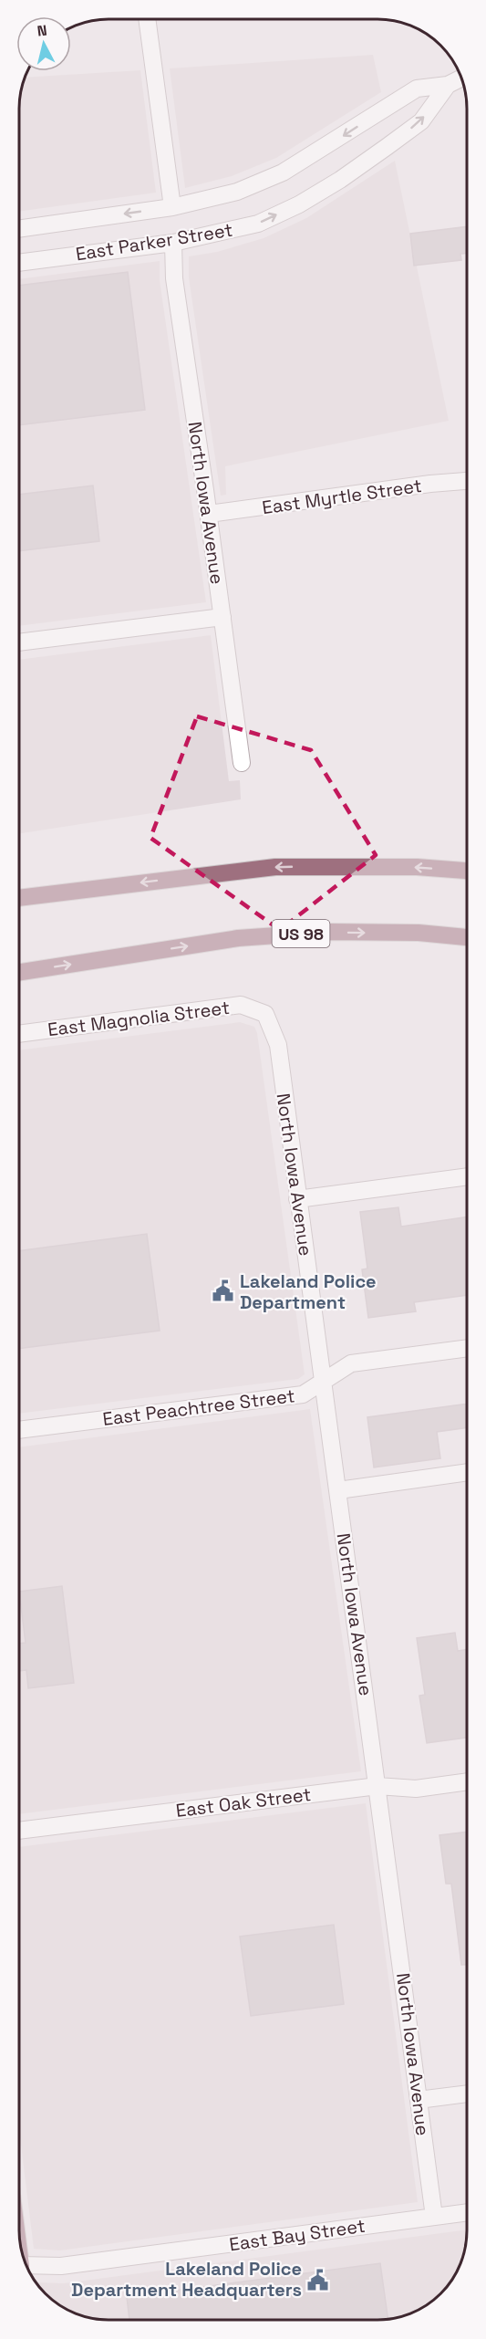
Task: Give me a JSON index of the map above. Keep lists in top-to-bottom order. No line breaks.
{"streets":{"main road":["US 98"],"street":["East Parker Street","East Myrtle Street","North Iowa Avenue","East Magnolia Street","East Peachtree Street","East Oak Street","East Bay Street"]},"crossings":[["East Parker Street","North Iowa Avenue"],["East Myrtle Street","North Iowa Avenue"],["North Iowa Avenue","East Magnolia Street"],["North Iowa Avenue","East Peachtree Street"],["North Iowa Avenue","East Oak Street"],["North Iowa Avenue","East Bay Street"]],"places":{"public building":["Lakeland Police Department","Lakeland Police Department Headquarters"]},"north":"top"}
